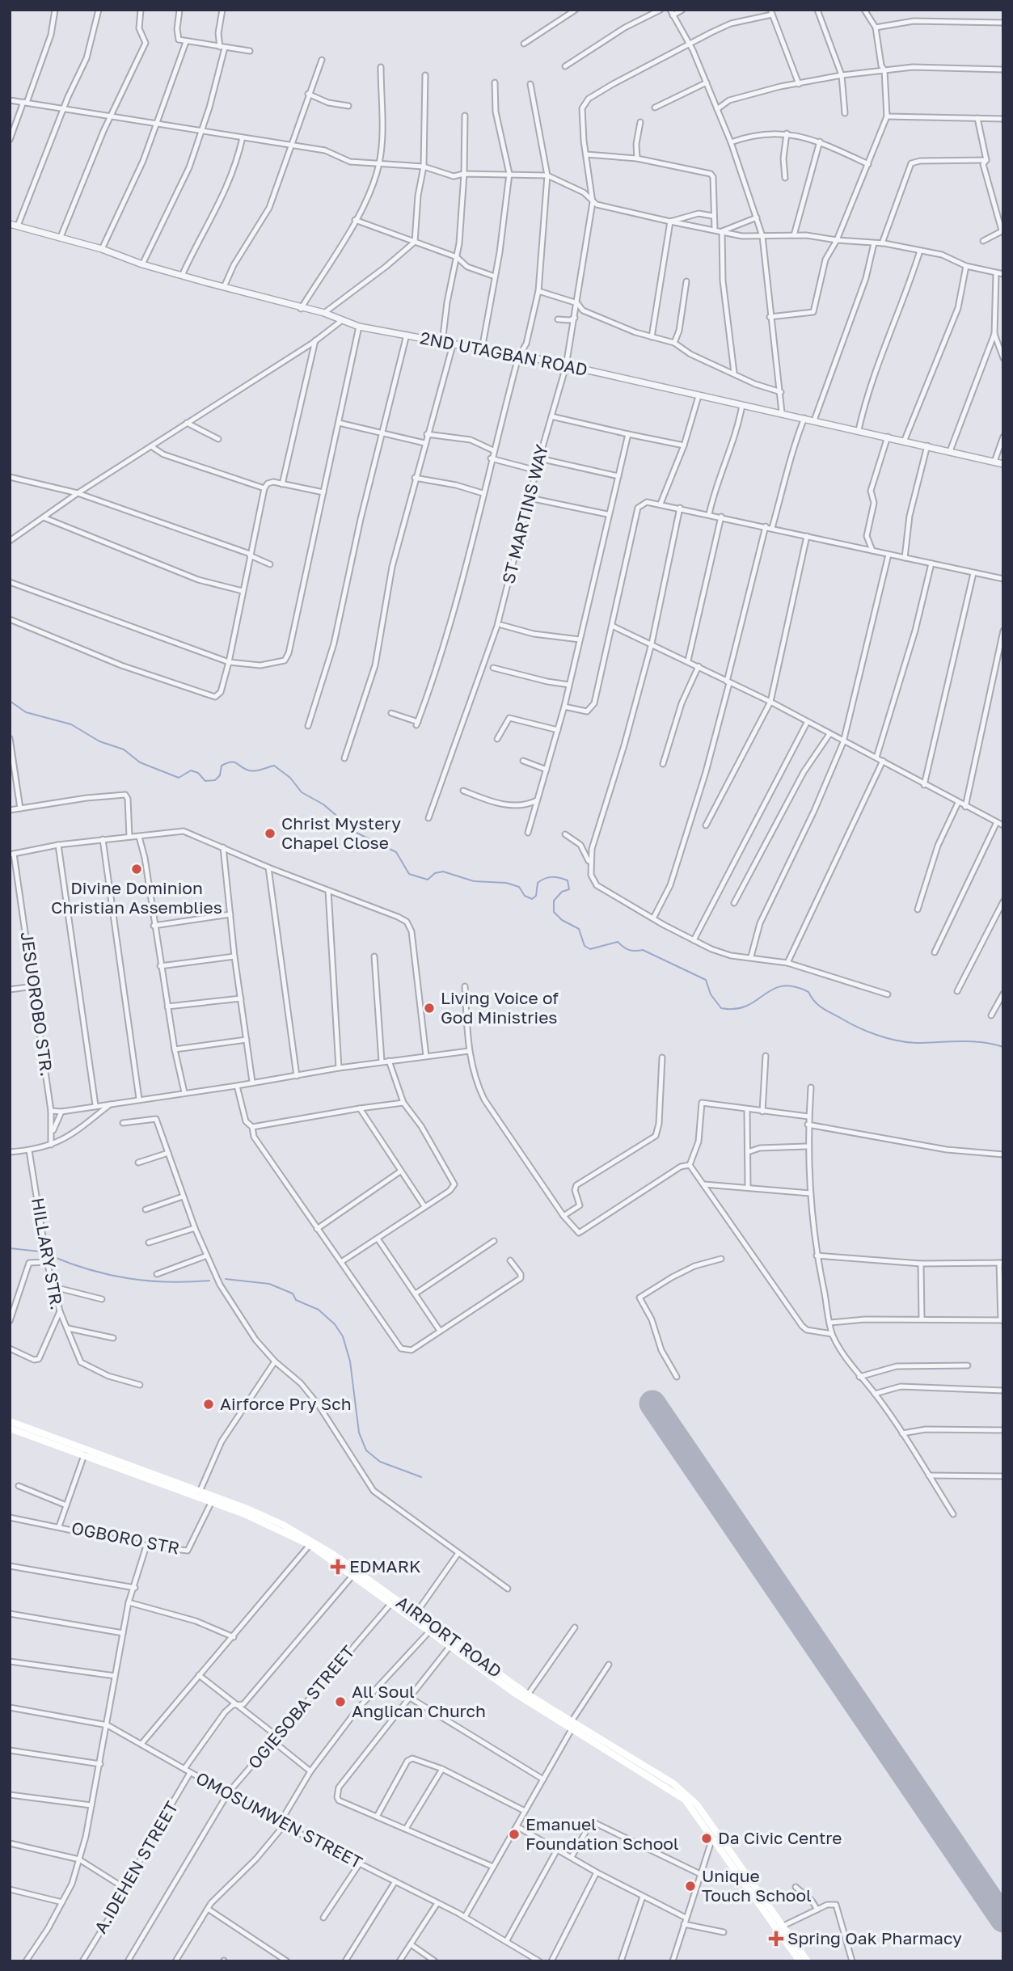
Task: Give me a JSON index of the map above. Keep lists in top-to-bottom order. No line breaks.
{"streets":{"main road":["AIRPORT ROAD"],"street":["2ND UTAGBAN ROAD","ST MARTINS WAY","JESUOROBO STR.","HILLARY STR.","OGBORO STR","OGIESOBA STREET","OMOSUMWEN STREET","A.IDEHEN STREET"]},"crossings":[["2ND UTAGBAN ROAD","ST MARTINS WAY"],["OGBORO STR","AIRPORT ROAD"],["AIRPORT ROAD","OGIESOBA STREET"],["OGIESOBA STREET","OMOSUMWEN STREET"],["OMOSUMWEN STREET","A.IDEHEN STREET"]],"places":{"other":["Christ Mystery Chapel Close","Divine Dominion Christian Assemblies","Living Voice of God Ministries","Airforce Pry Sch","All Soul Anglican Church","Emanuel Foundation School","Da Civic Centre","Unique Touch School"],"health":["EDMARK","Spring Oak Pharmacy"]}}
